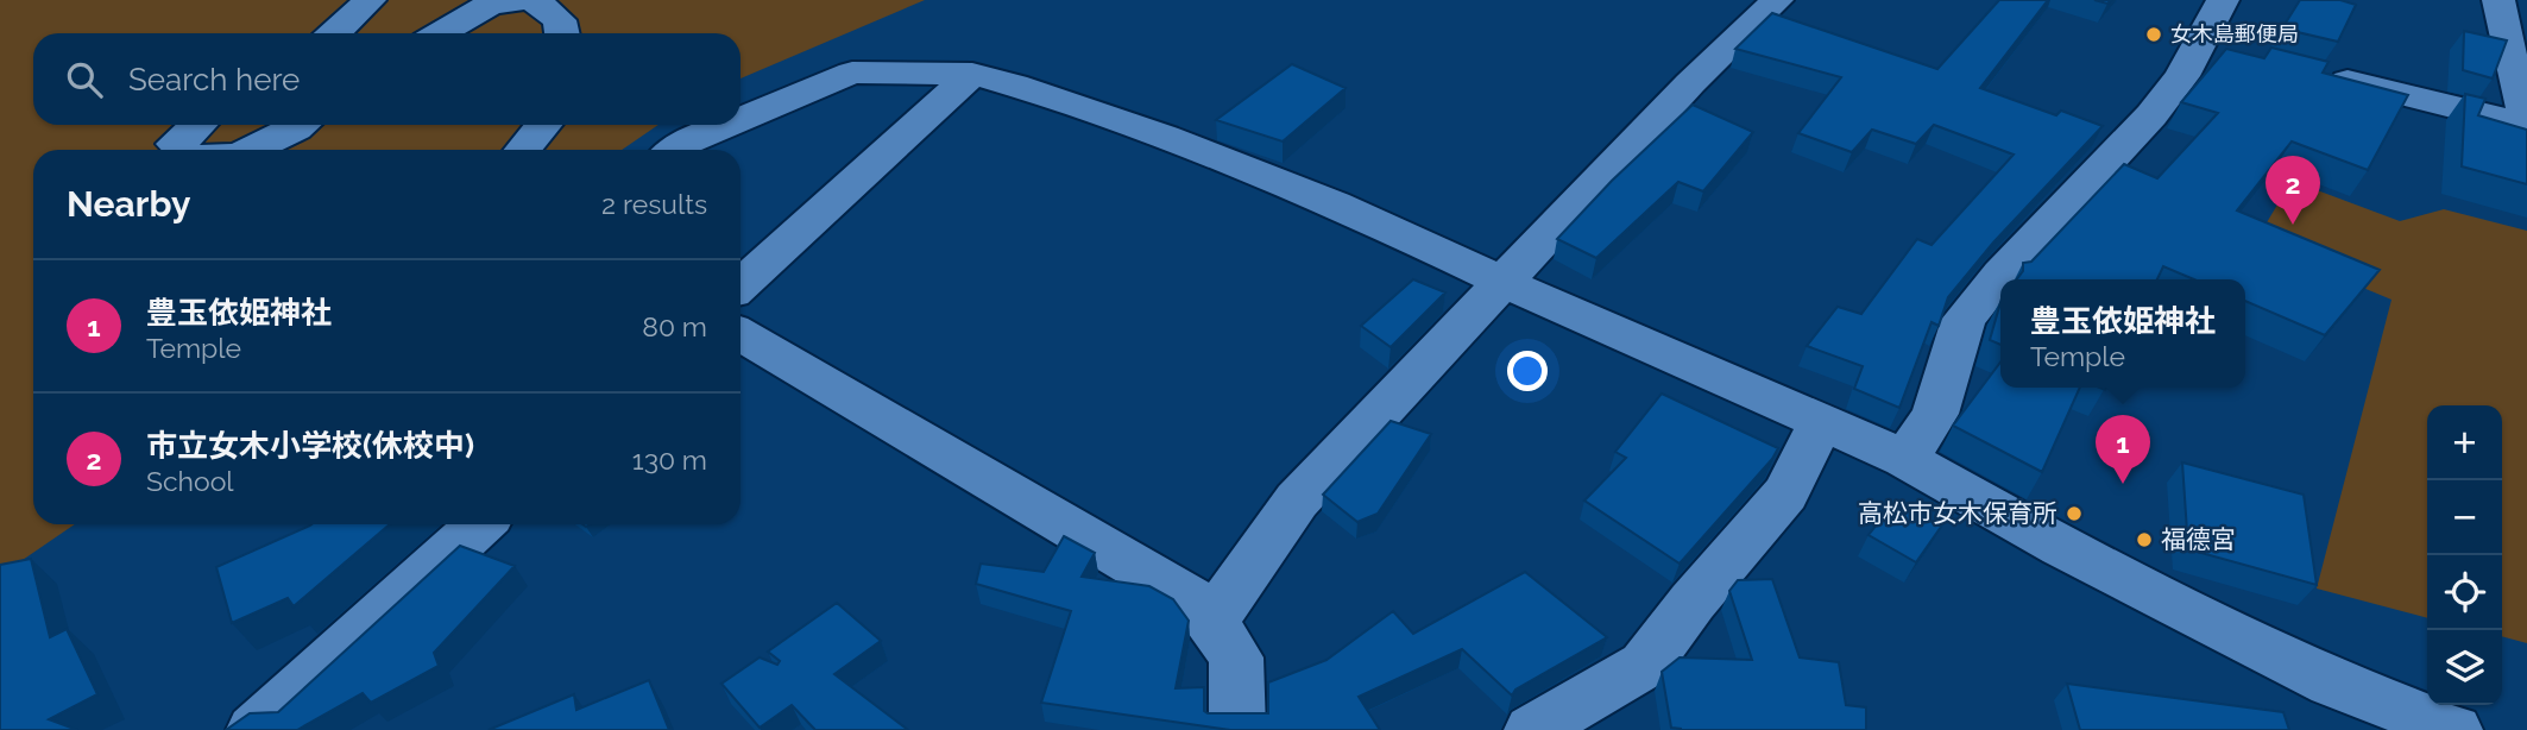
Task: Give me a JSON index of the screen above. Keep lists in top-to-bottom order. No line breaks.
{"places":["女木島郵便局","高松市女木保育所","福德宮"],"page":{"search":"Search here","heading":["Nearby","2 results"],"pins":["2","1"],"list":[{"mark":"1","name":"豊玉依姫神社","note":"Temple","value":"80 m"},{"mark":"2","name":"市立女木小学校(休校中)","note":"School","value":"130 m"}],"popup":["豊玉依姫神社","Temple"],"map_buttons":["+","−"]}}
